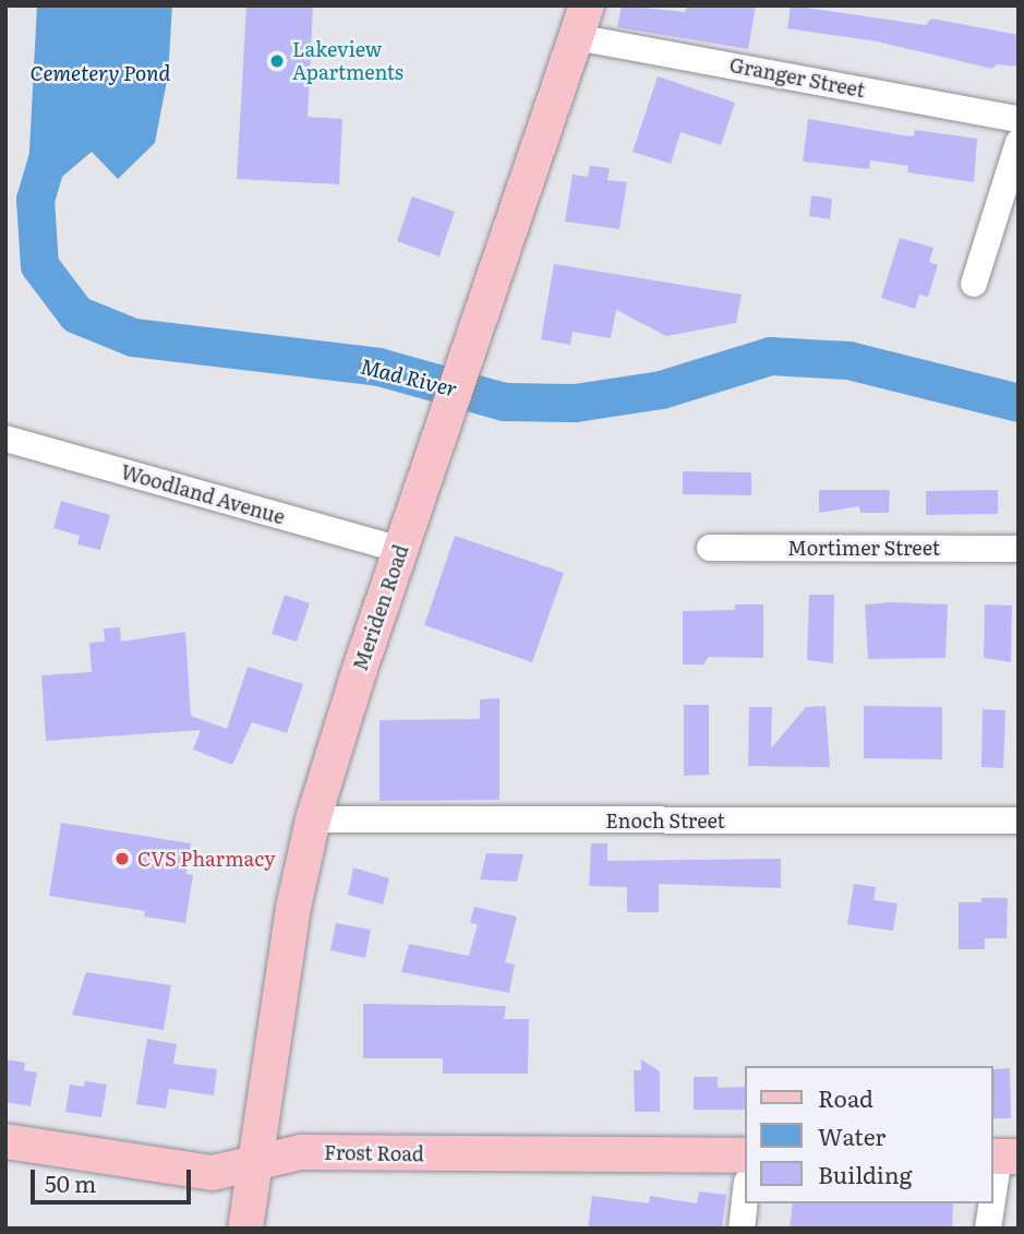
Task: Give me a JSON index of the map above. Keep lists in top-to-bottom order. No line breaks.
{"streets":{"main road":["Meriden Road","Frost Road"],"street":["Granger Street","Woodland Avenue","Mortimer Street","Enoch Street"]},"crossings":[["Granger Street","Meriden Road"],["Woodland Avenue","Meriden Road"],["Meriden Road","Enoch Street"],["Meriden Road","Frost Road"]],"water":["Cemetery Pond","Mad River"],"places":["Lakeview Apartments","CVS Pharmacy"],"legend":["Road","Water","Building"],"scale_bar":"50 m"}
